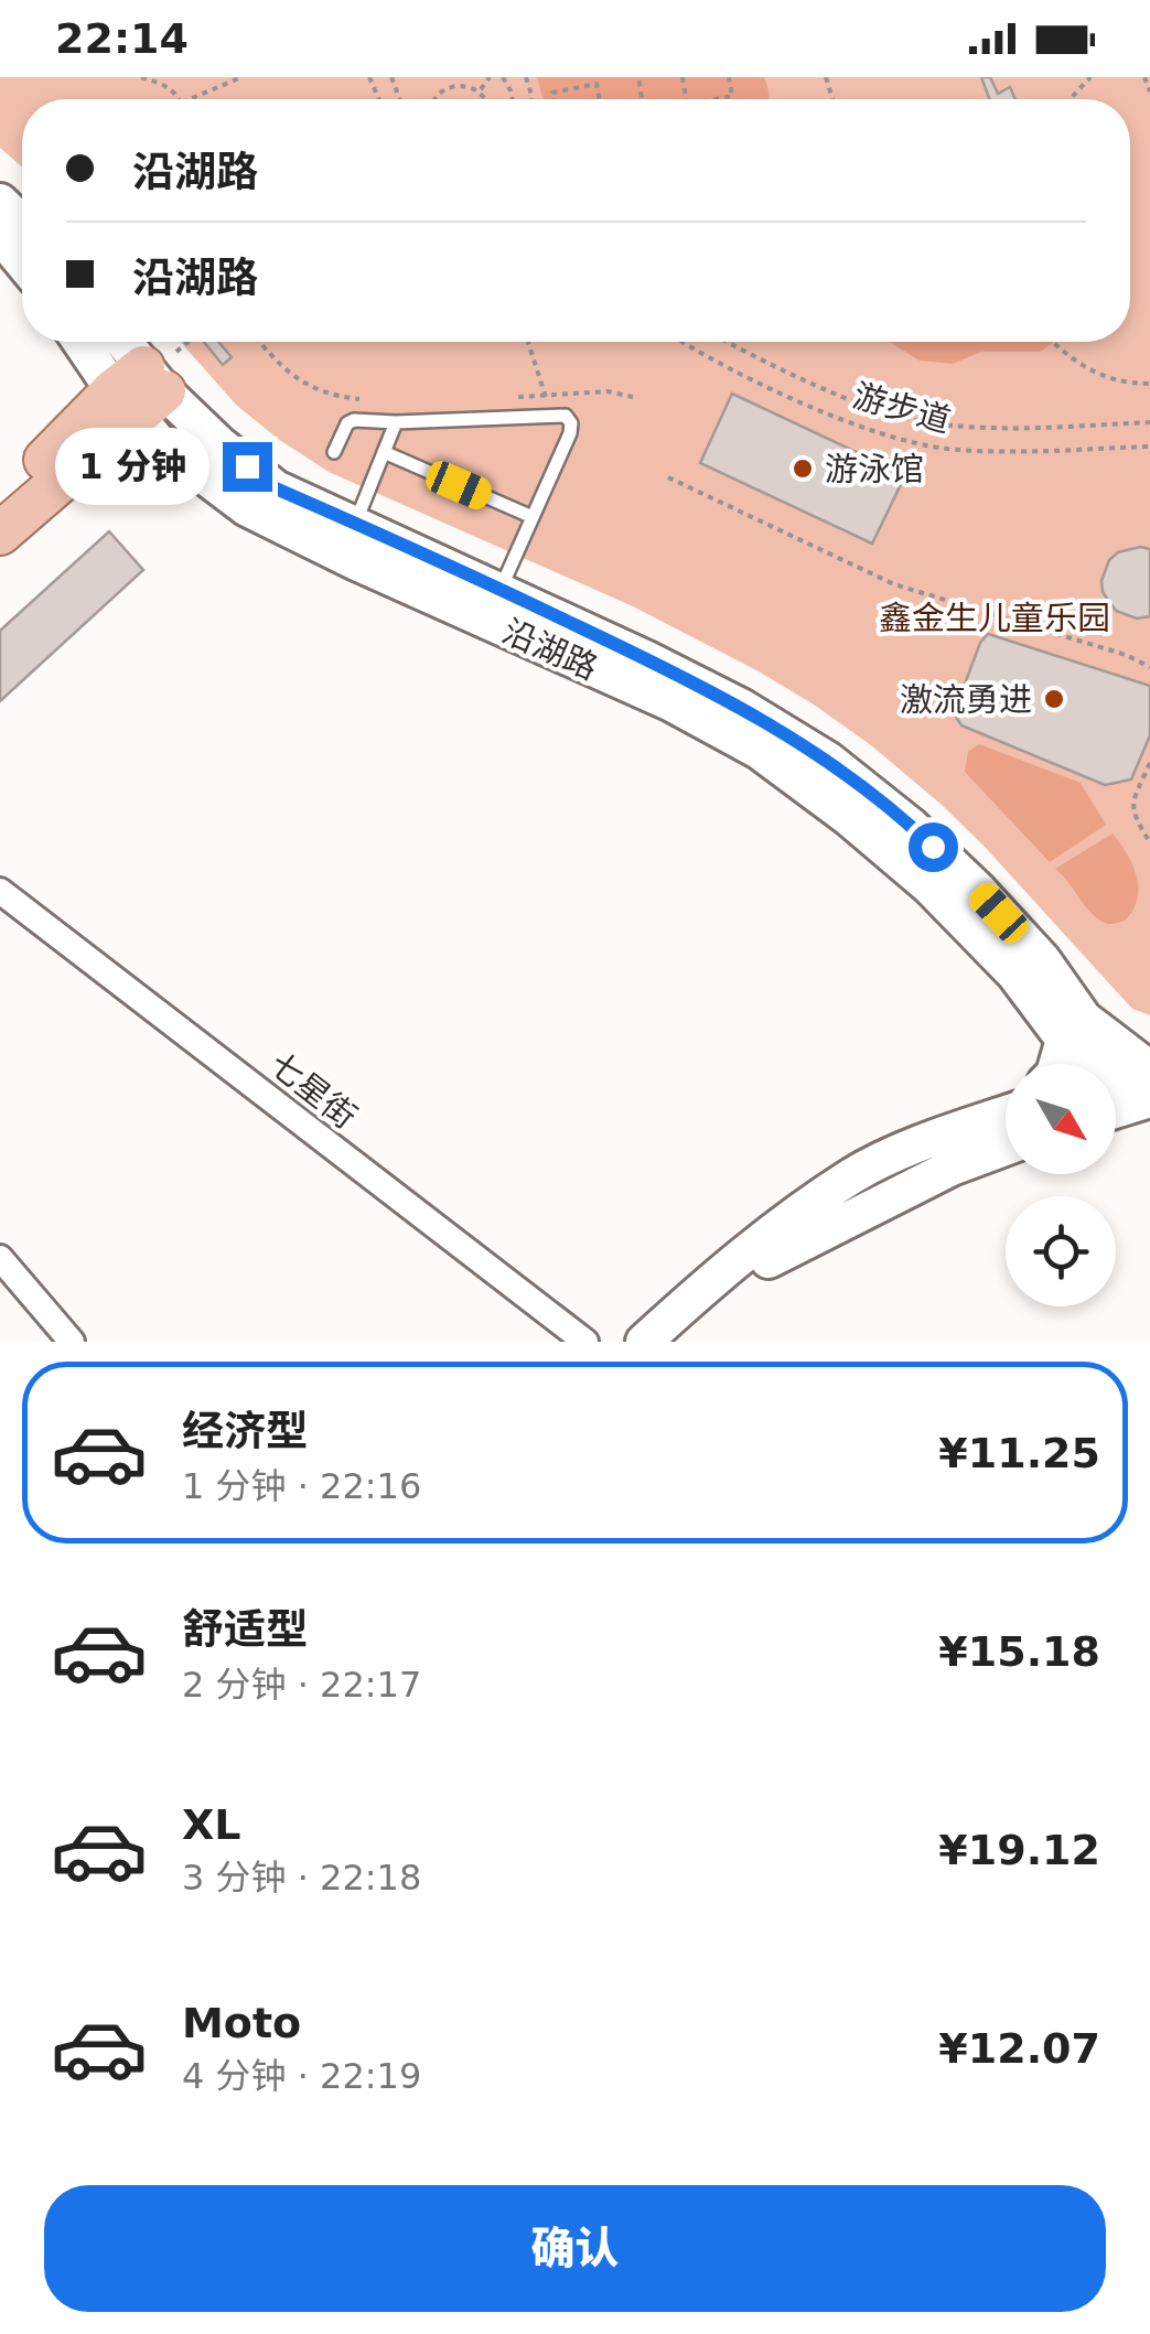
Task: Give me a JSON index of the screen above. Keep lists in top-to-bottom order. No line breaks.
{"streets":{"main road":["沿湖路"],"street":["七星街"],"path":["游步道"]},"parks":["鑫金生儿童乐园"],"places":["游泳馆","激流勇进"],"north":"bottom right","page":{"status":"22:14","banner":["沿湖路","沿湖路"],"bubble":"1 分钟","list":[{"name":"经济型","note":"1 分钟 · 22:16","value":"¥11.25"},{"name":"舒适型","note":"2 分钟 · 22:17","value":"¥15.18"},{"name":"XL","note":"3 分钟 · 22:18","value":"¥19.12"},{"name":"Moto","note":"4 分钟 · 22:19","value":"¥12.07"}],"buttons":"确认"}}
